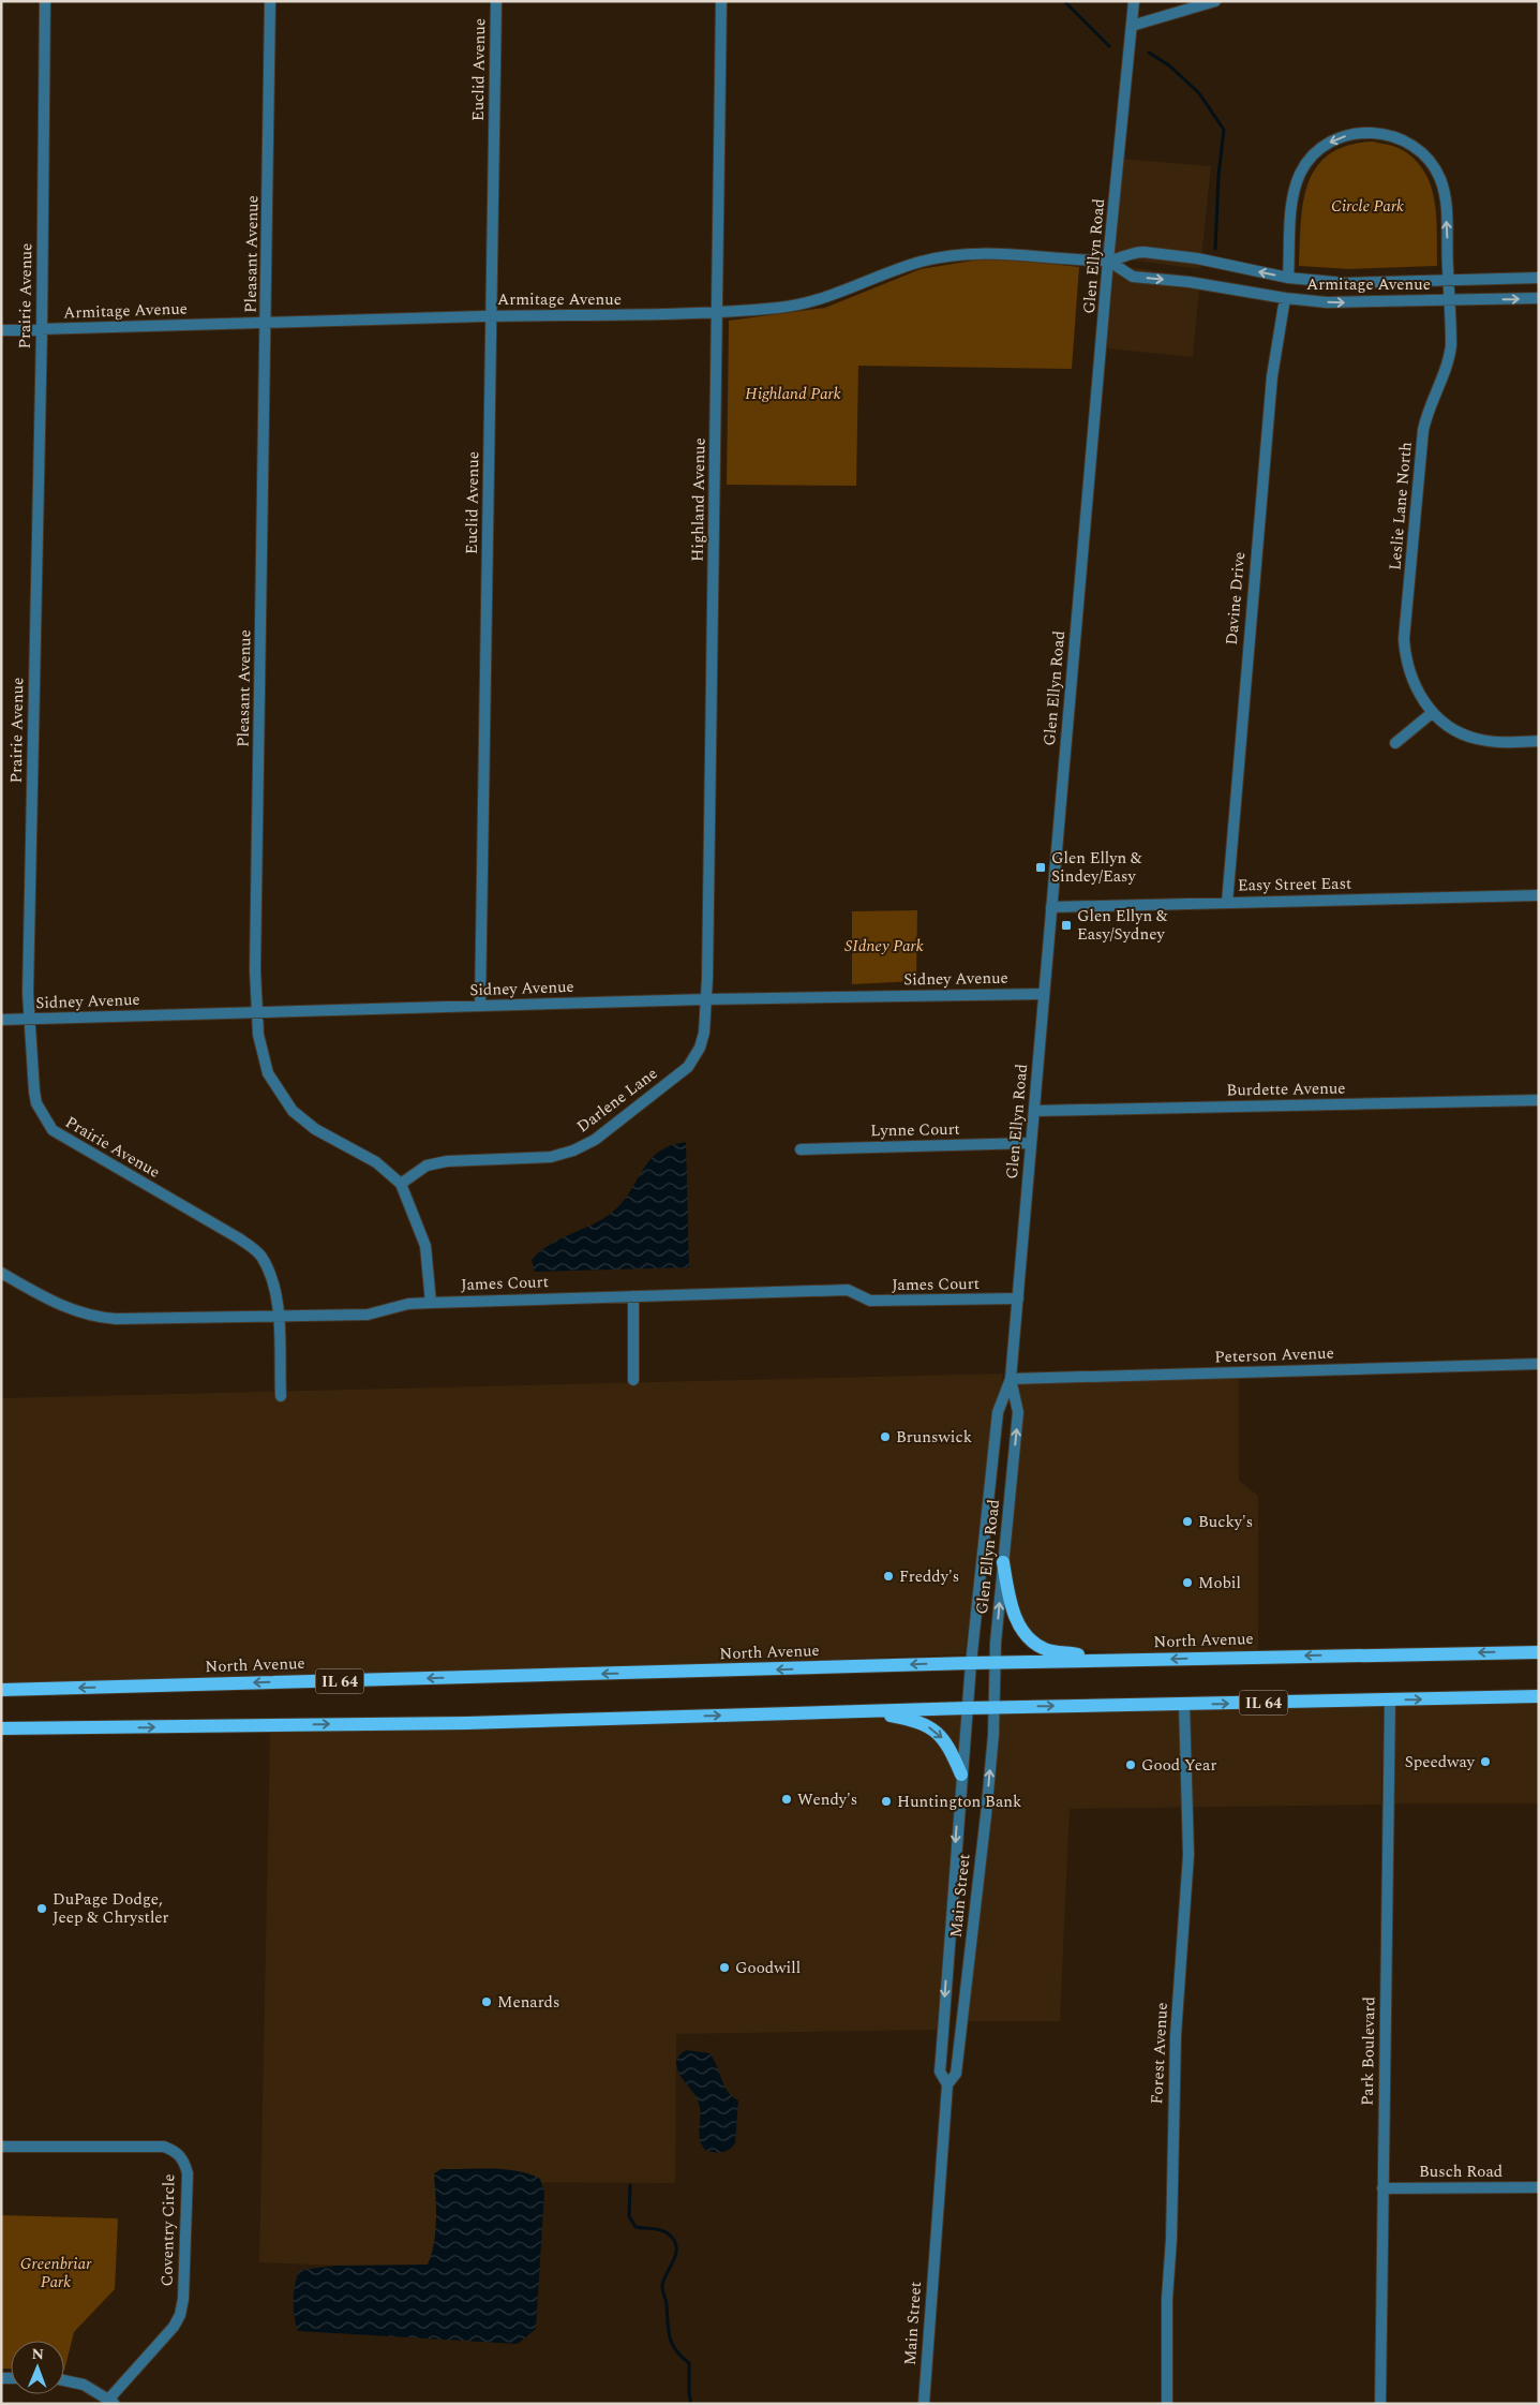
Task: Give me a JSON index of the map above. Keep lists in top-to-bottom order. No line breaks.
{"streets":{"main road":["North Avenue","IL 64"],"street":["Euclid Avenue","Pleasant Avenue","Glen Ellyn Road","Armitage Avenue","Prairie Avenue","Highland Avenue","Leslie Lane North","Davine Drive","Easy Street East","Sidney Avenue","Burdette Avenue","Darlene Lane","Lynne Court","James Court","Peterson Avenue","Main Street","Park Boulevard","Forest Avenue","Busch Road","Coventry Circle"]},"crossings":[["Euclid Avenue","Armitage Avenue"],["Euclid Avenue","Sidney Avenue"],["Pleasant Avenue","Armitage Avenue"],["Pleasant Avenue","Sidney Avenue"],["Pleasant Avenue","Darlene Lane"],["Pleasant Avenue","James Court"],["Glen Ellyn Road","Armitage Avenue"],["Glen Ellyn Road","Easy Street East"],["Glen Ellyn Road","Sidney Avenue"],["Glen Ellyn Road","Burdette Avenue"],["Glen Ellyn Road","Lynne Court"],["Glen Ellyn Road","James Court"],["Glen Ellyn Road","Peterson Avenue"],["Glen Ellyn Road","North Avenue"],["Glen Ellyn Road","IL 64"],["Glen Ellyn Road","Main Street"],["Armitage Avenue","Prairie Avenue"],["Armitage Avenue","Highland Avenue"],["Armitage Avenue","Leslie Lane North"],["Armitage Avenue","Davine Drive"],["Prairie Avenue","Sidney Avenue"],["Prairie Avenue","James Court"],["Highland Avenue","Sidney Avenue"],["Highland Avenue","Darlene Lane"],["Davine Drive","Easy Street East"],["Sidney Avenue","Darlene Lane"],["IL 64","Main Street"],["IL 64","Park Boulevard"],["IL 64","Forest Avenue"],["Park Boulevard","Busch Road"]],"parks":["Circle Park","Highland Park","SIdney Park","Greenbriar Park"],"places":{"transit":["Glen Ellyn & Sindey/Easy","Glen Ellyn & Easy/Sydney"],"other":["Brunswick","Bucky's","Freddy's","Mobil","Speedway","Good Year","Wendy's","Huntington Bank","DuPage Dodge, Jeep & Chrystler","Goodwill","Menards"]},"north":"top"}
